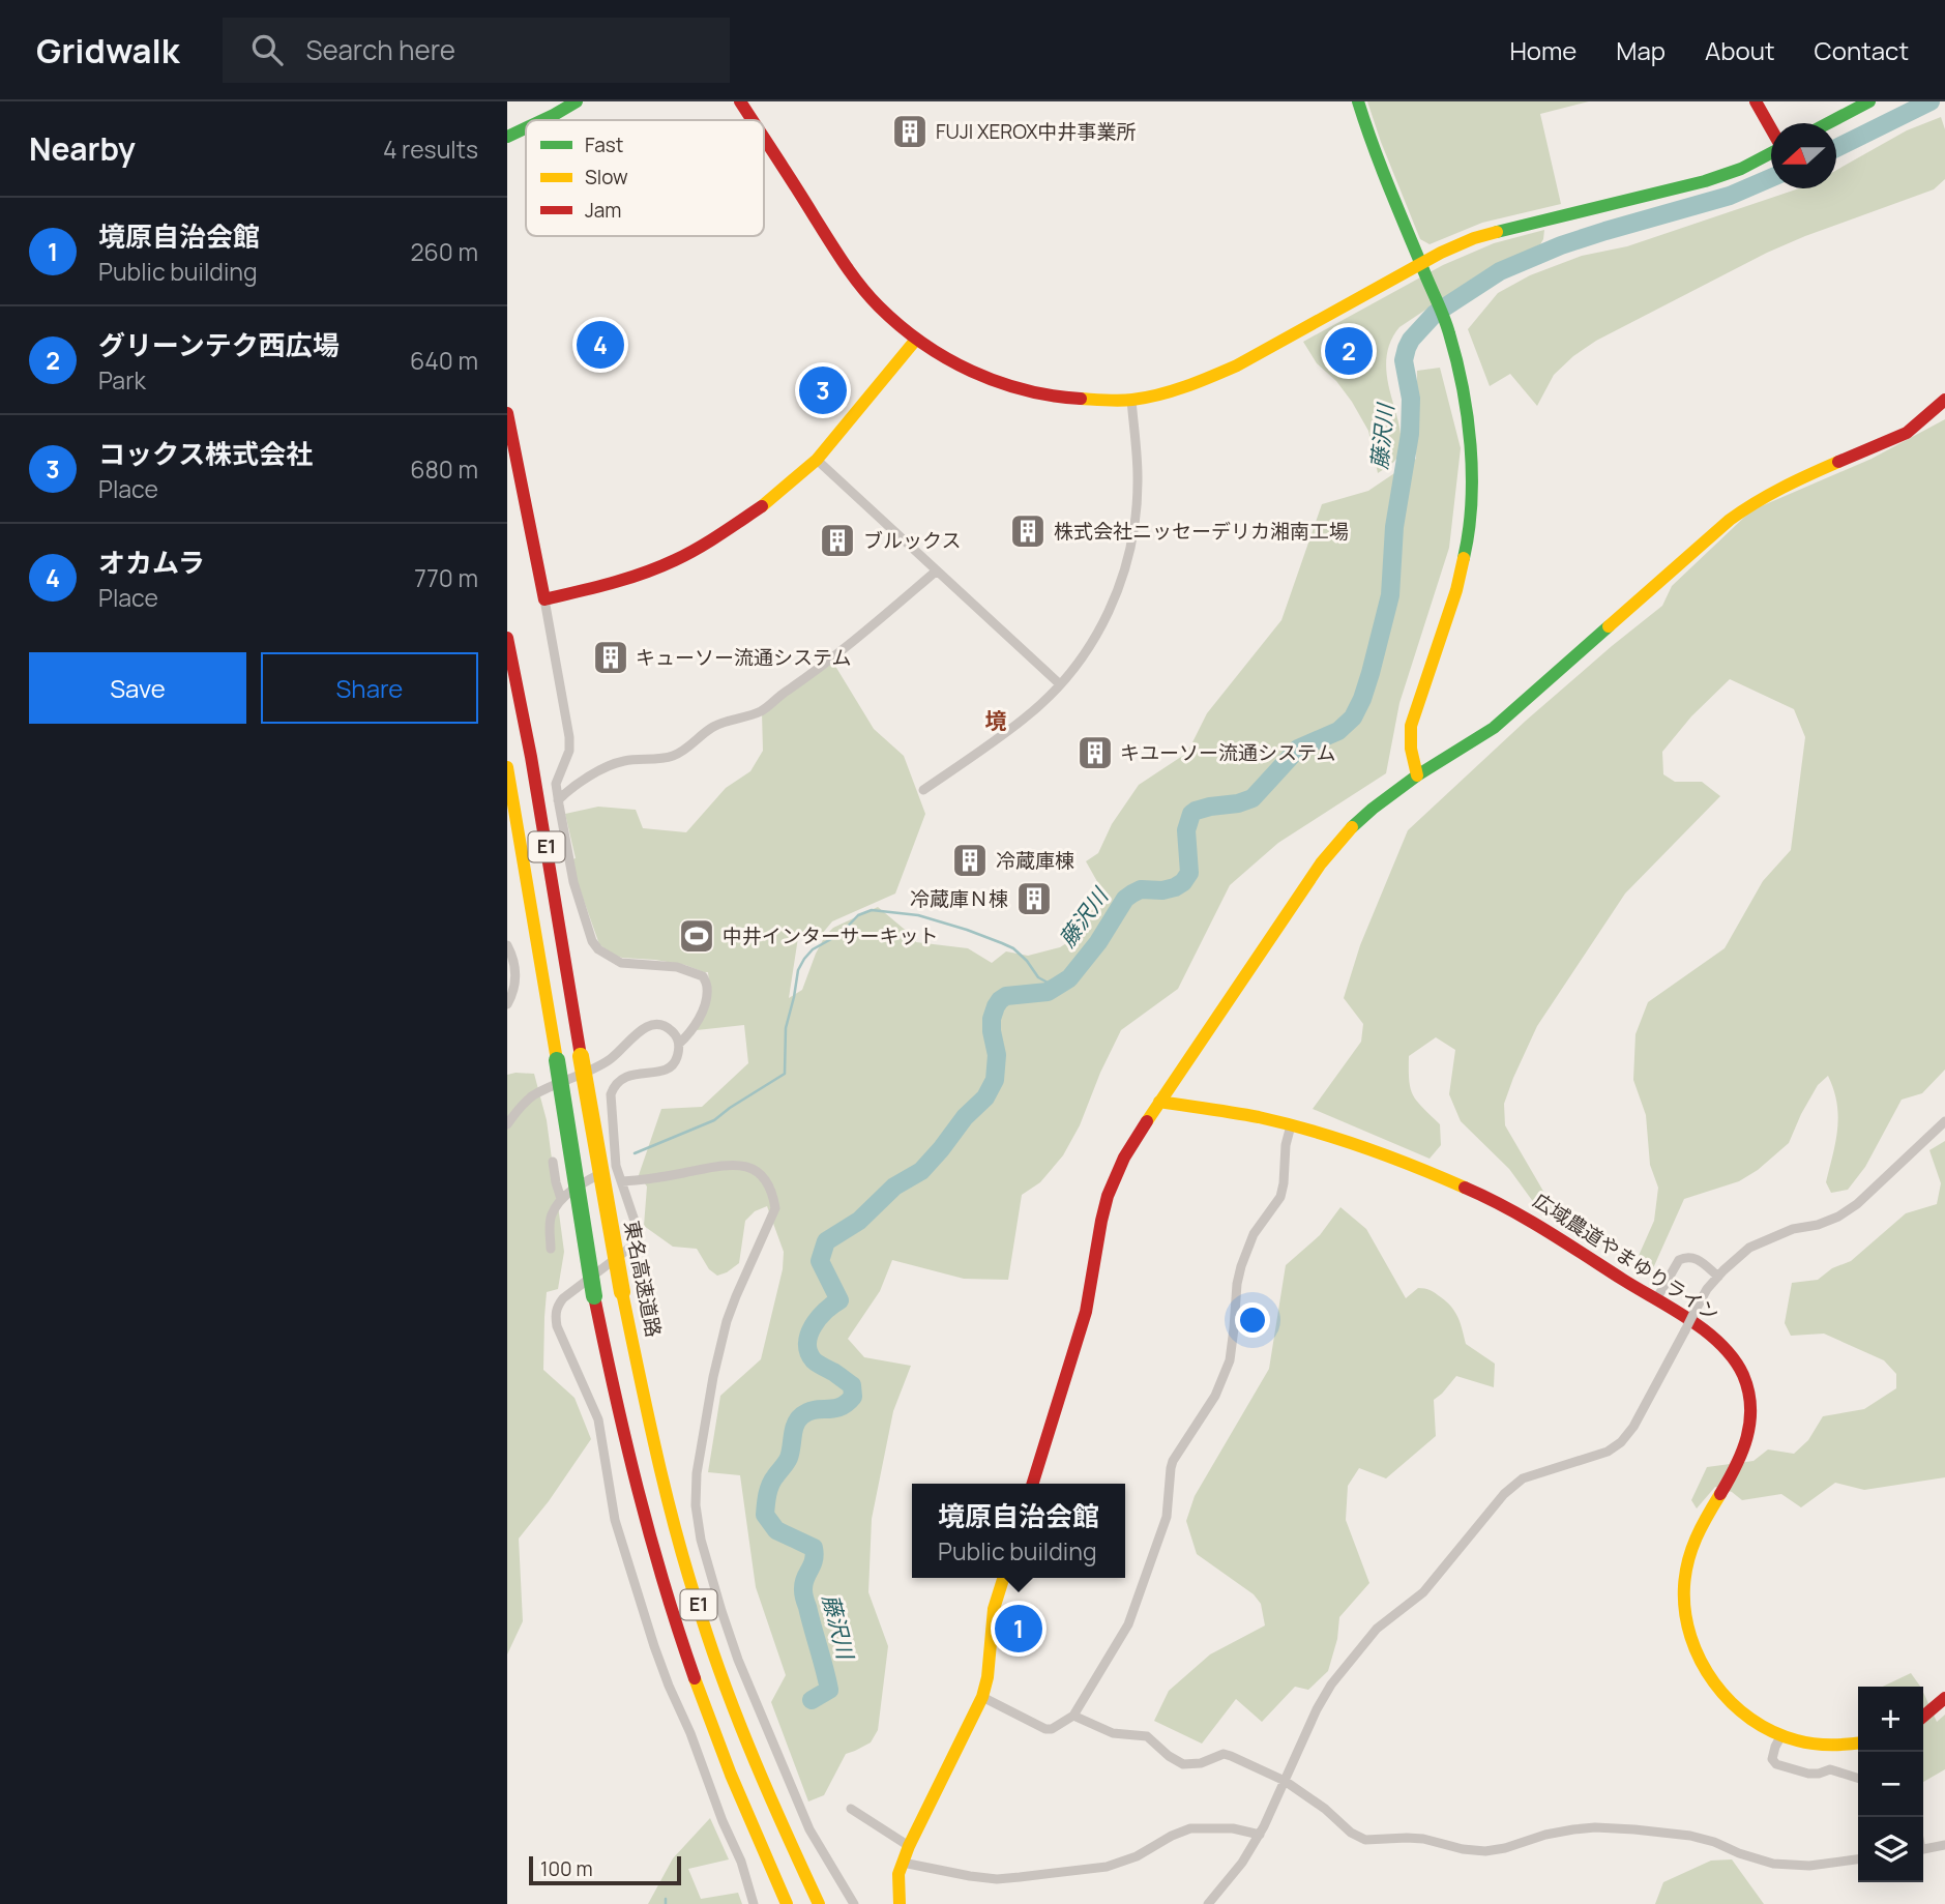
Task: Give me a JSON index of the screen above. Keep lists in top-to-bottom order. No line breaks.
{"streets":{"main road":["E1","広域農道やまゆりライン","東名高速道路"]},"districts":["境"],"water":["藤沢川"],"places":{"building":["FUJI XEROX中井事業所","株式会社ニッセーデリカ湘南工場","ブルックス","キューソー流通システム","キユーソー流通システム","冷蔵庫棟","冷蔵庫Ｎ棟"],"sports":["中井インターサーキット"]},"legend":["Fast","Slow","Jam"],"scale_bar":"100 m","north":"left","page":{"header":"Gridwalk","search":"Search here","nav":["Home","Map","About","Contact"],"heading":["Nearby","4 results"],"list":[{"mark":"1","name":"境原自治会館","note":"Public building","value":"260 m"},{"mark":"2","name":"グリーンテク西広場","note":"Park","value":"640 m"},{"mark":"3","name":"コックス株式会社","note":"Place","value":"680 m"},{"mark":"4","name":"オカムラ","note":"Place","value":"770 m"}],"pins":["4","2","3","1"],"buttons":["Save","Share"],"popup":["境原自治会館","Public building"],"map_buttons":["+","−"],"scale":"100 m"}}
